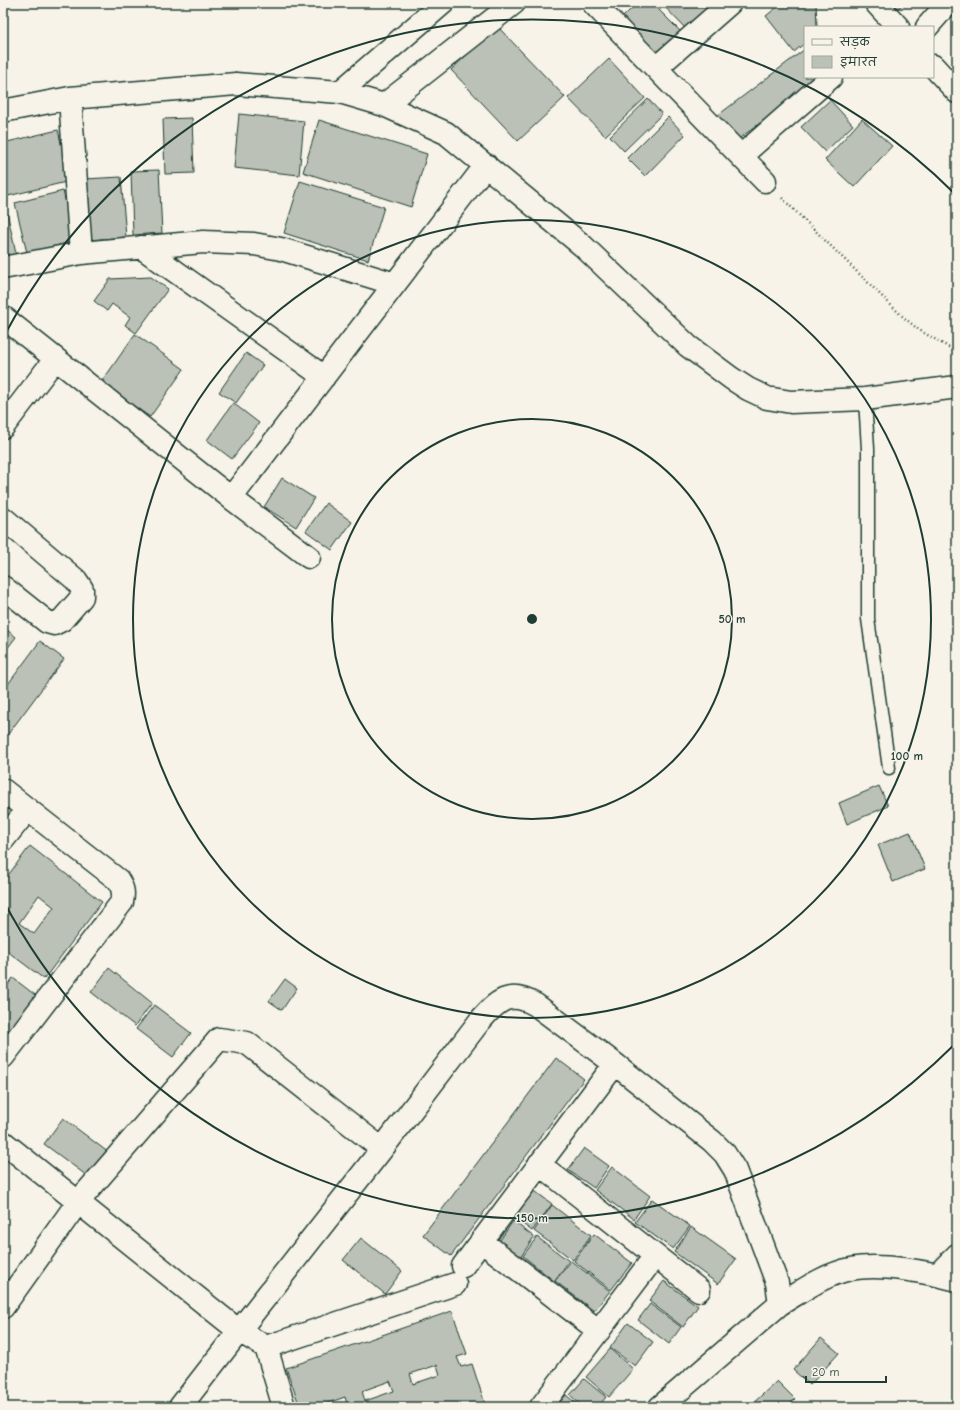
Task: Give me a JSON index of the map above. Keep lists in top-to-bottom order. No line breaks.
{"legend":["सड़क","इमारत"],"scale_bar":"20 m","rings":["50 m","100 m","150 m"]}
